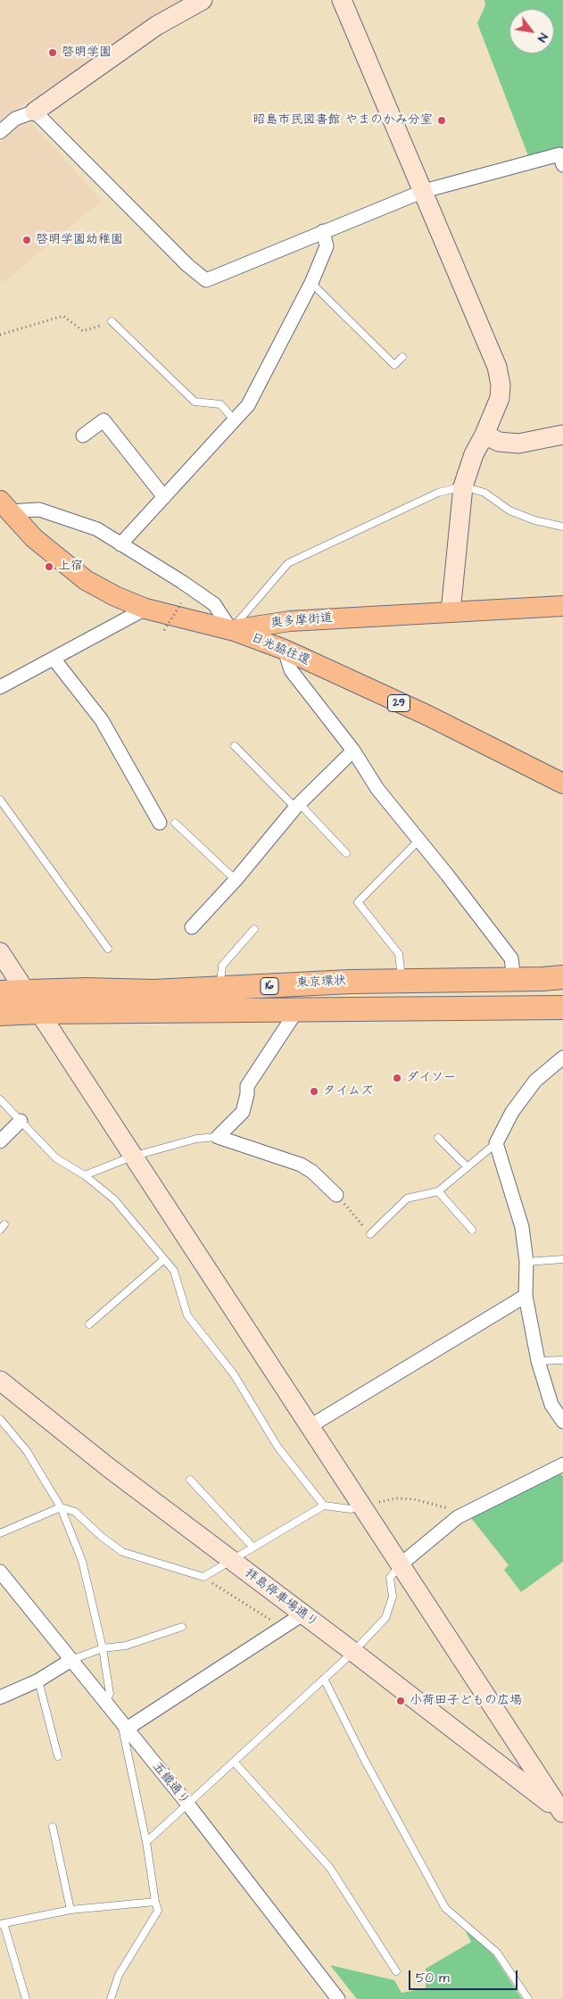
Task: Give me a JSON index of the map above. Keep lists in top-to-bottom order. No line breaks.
{"streets":{"highway":["東京環状","16"],"main road":["奥多摩街道","日光脇往還","29"],"street":["拝島停車場通り","五鐵通り"]},"crossings":[["奥多摩街道","日光脇往還"]],"places":["啓明学園","昭島市民図書館 やまのかみ分室","啓明学園幼稚園","上宿","ダイソー","タイムズ","小荷田子どもの広場"],"scale_bar":"50 m","north":"bottom right"}
